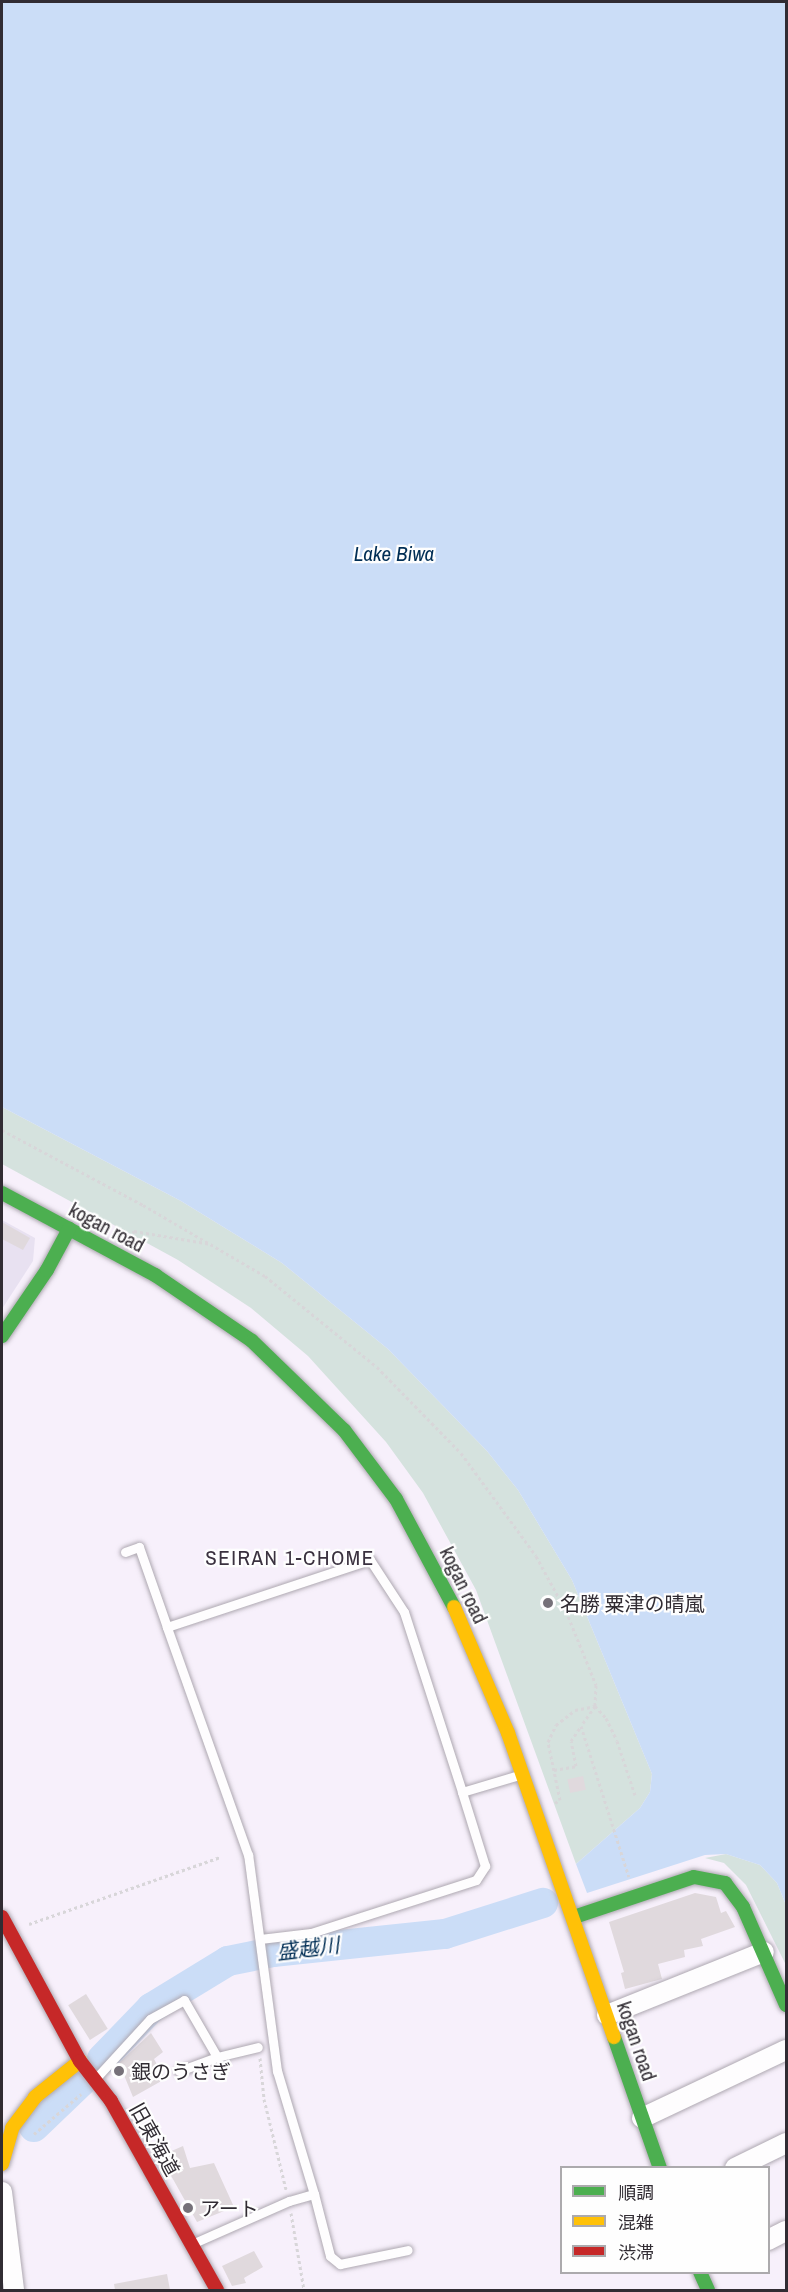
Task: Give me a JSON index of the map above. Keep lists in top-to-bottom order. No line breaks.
{"streets":{"main road":["kogan road","旧東海道"]},"districts":["SEIRAN 1-CHOME"],"water":["Lake Biwa","盛越川"],"places":["名勝 粟津の晴嵐","銀のうさぎ","アート"],"legend":["順調","混雑","渋滞"]}
